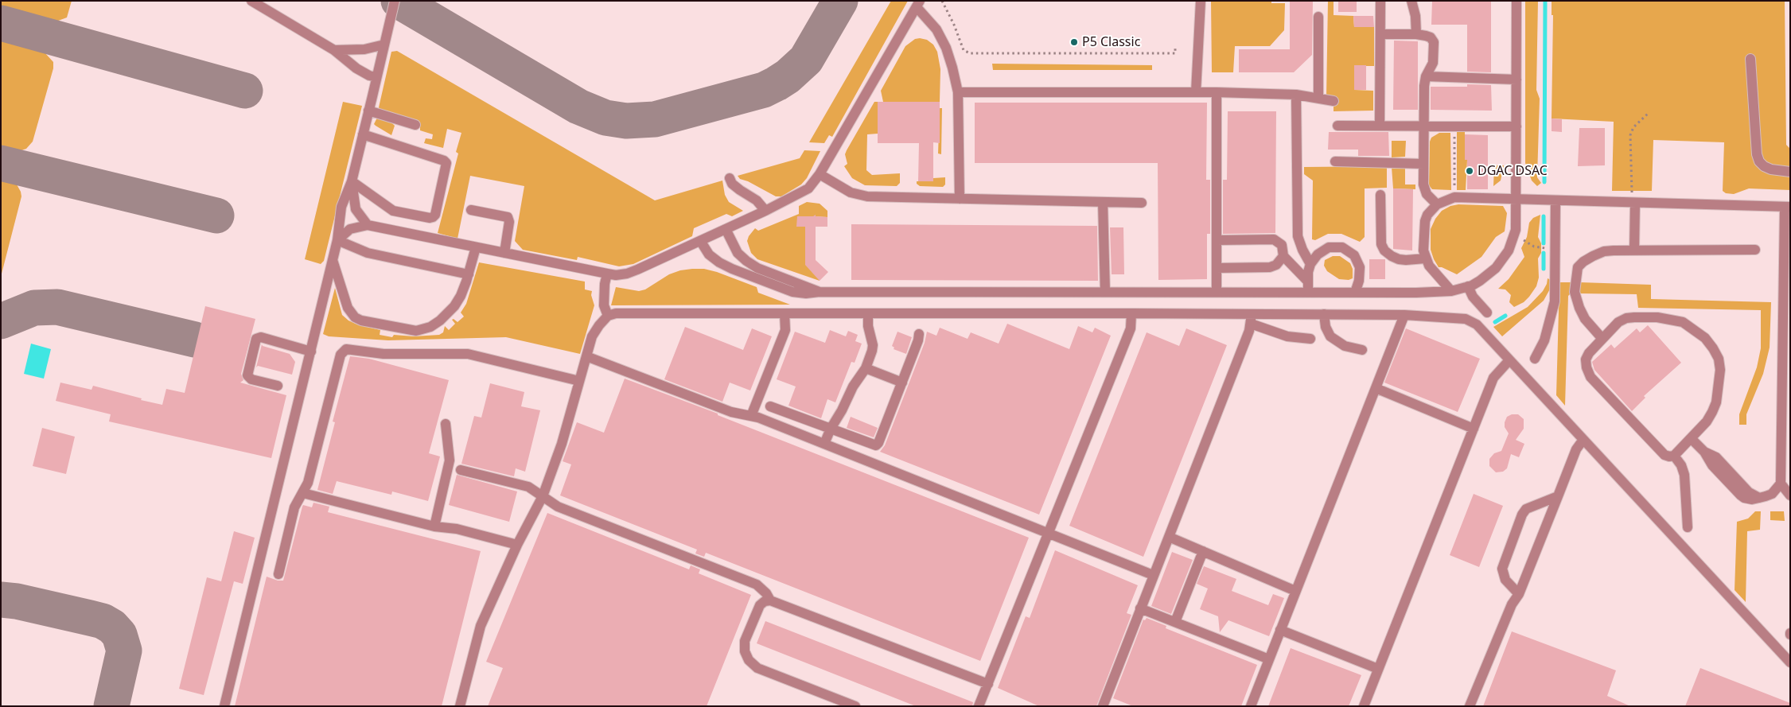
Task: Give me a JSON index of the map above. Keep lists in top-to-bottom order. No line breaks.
{"places":["P5 Classic","DGAC DSAC"]}
